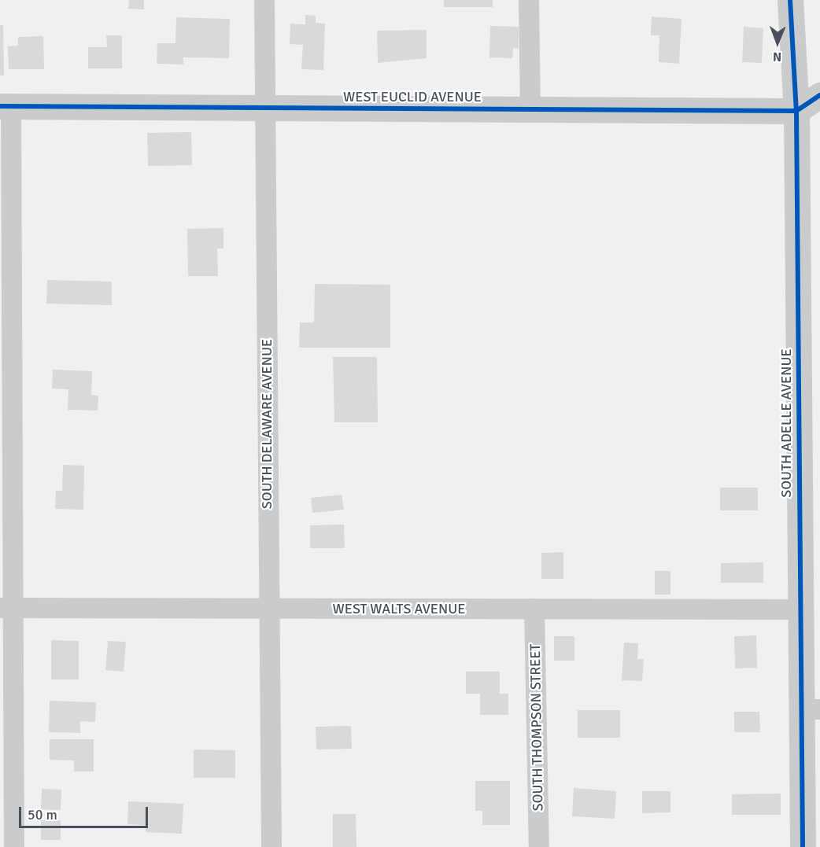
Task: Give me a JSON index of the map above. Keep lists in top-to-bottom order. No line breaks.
{"streets":{"street":["WEST EUCLID AVENUE","SOUTH ADELLE AVENUE","SOUTH DELAWARE AVENUE","WEST WALTS AVENUE","SOUTH THOMPSON STREET"]},"crossings":[["WEST EUCLID AVENUE","SOUTH ADELLE AVENUE"],["WEST EUCLID AVENUE","SOUTH DELAWARE AVENUE"],["SOUTH ADELLE AVENUE","WEST WALTS AVENUE"],["SOUTH DELAWARE AVENUE","WEST WALTS AVENUE"],["WEST WALTS AVENUE","SOUTH THOMPSON STREET"]],"scale_bar":"50 m","north":"bottom"}
